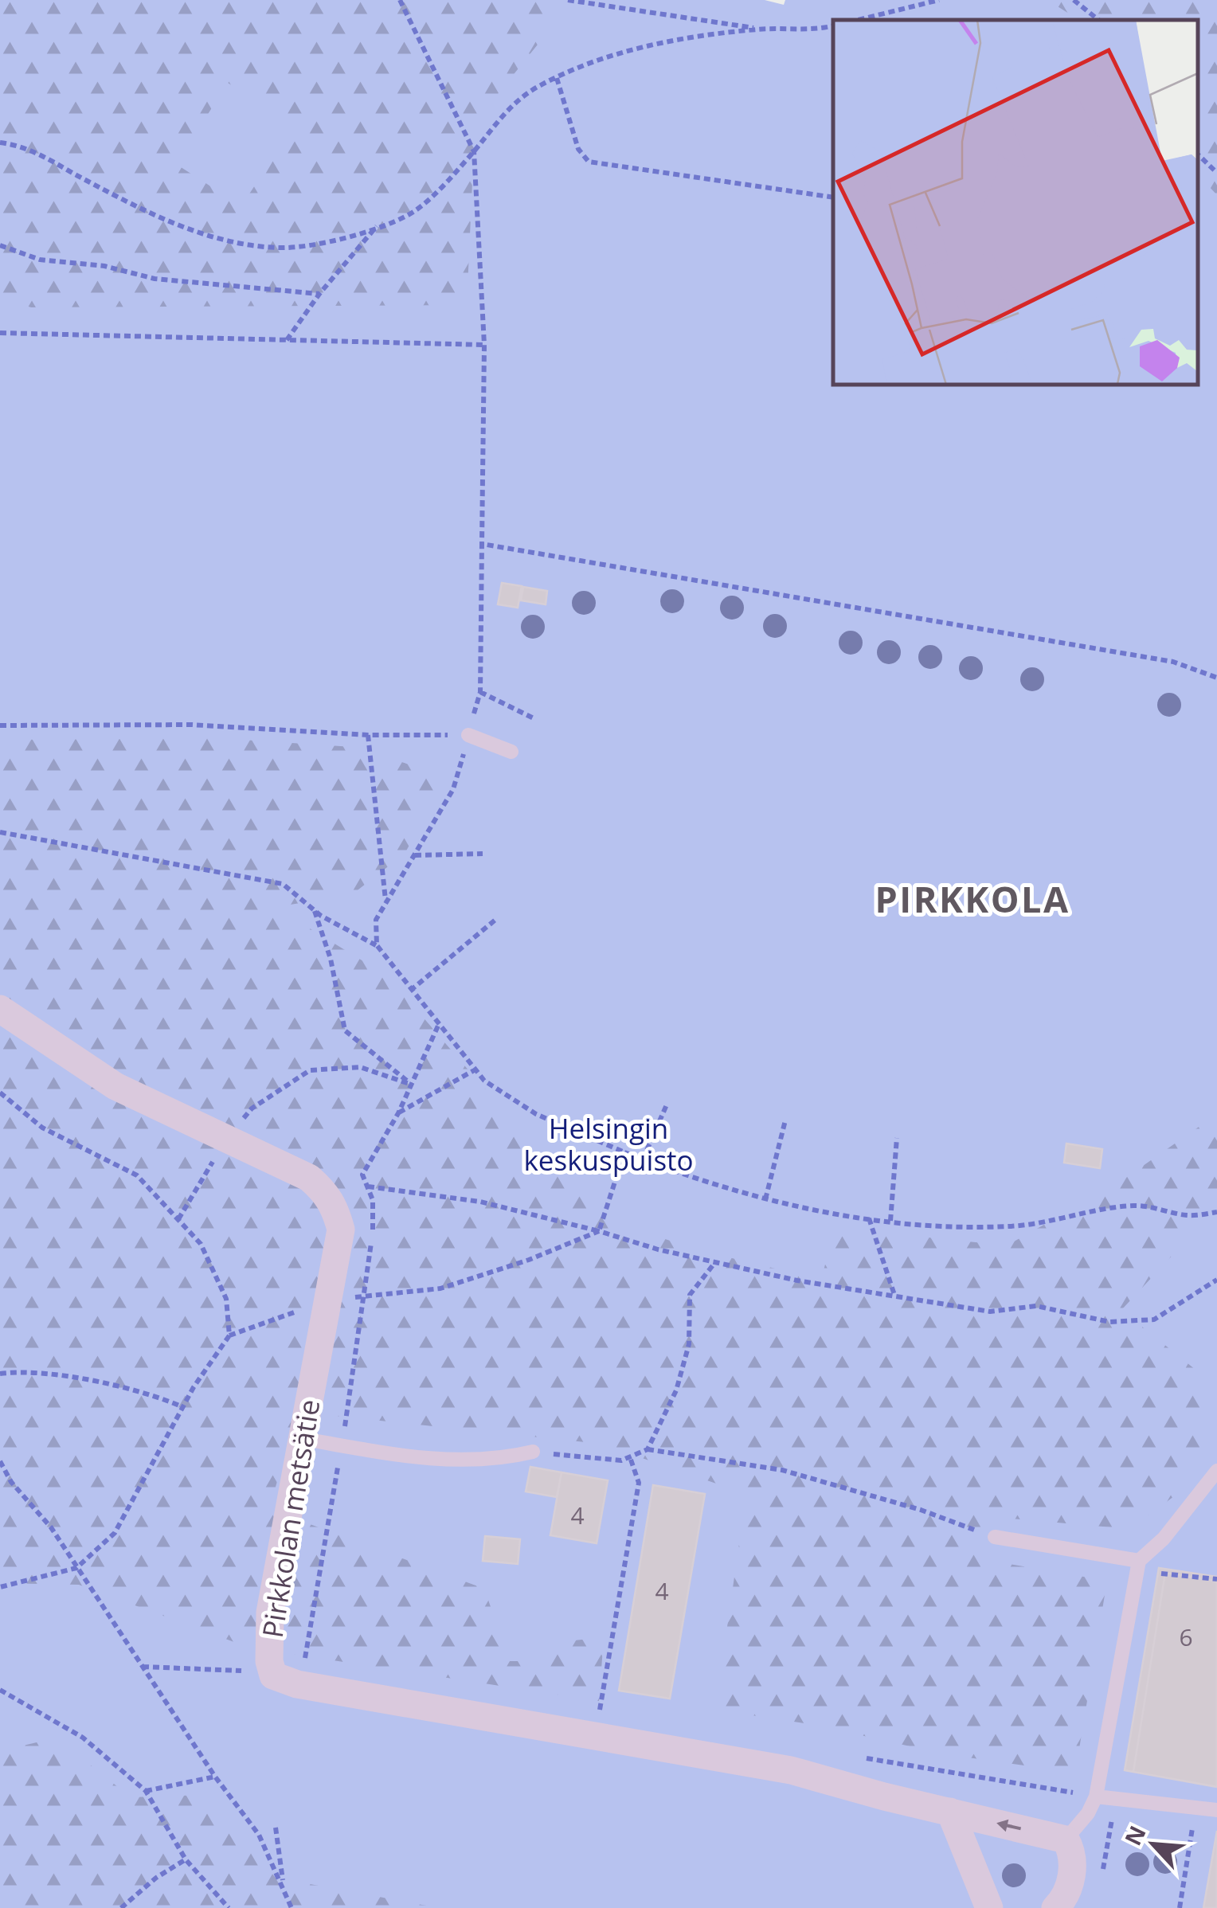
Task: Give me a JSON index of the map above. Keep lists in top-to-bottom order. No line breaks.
{"streets":{"street":["Pirkkolan metsätie"]},"districts":["PIRKKOLA"],"parks":["Helsingin keskuspuisto"],"house_numbers":["4","4","6"],"north":"top left"}
